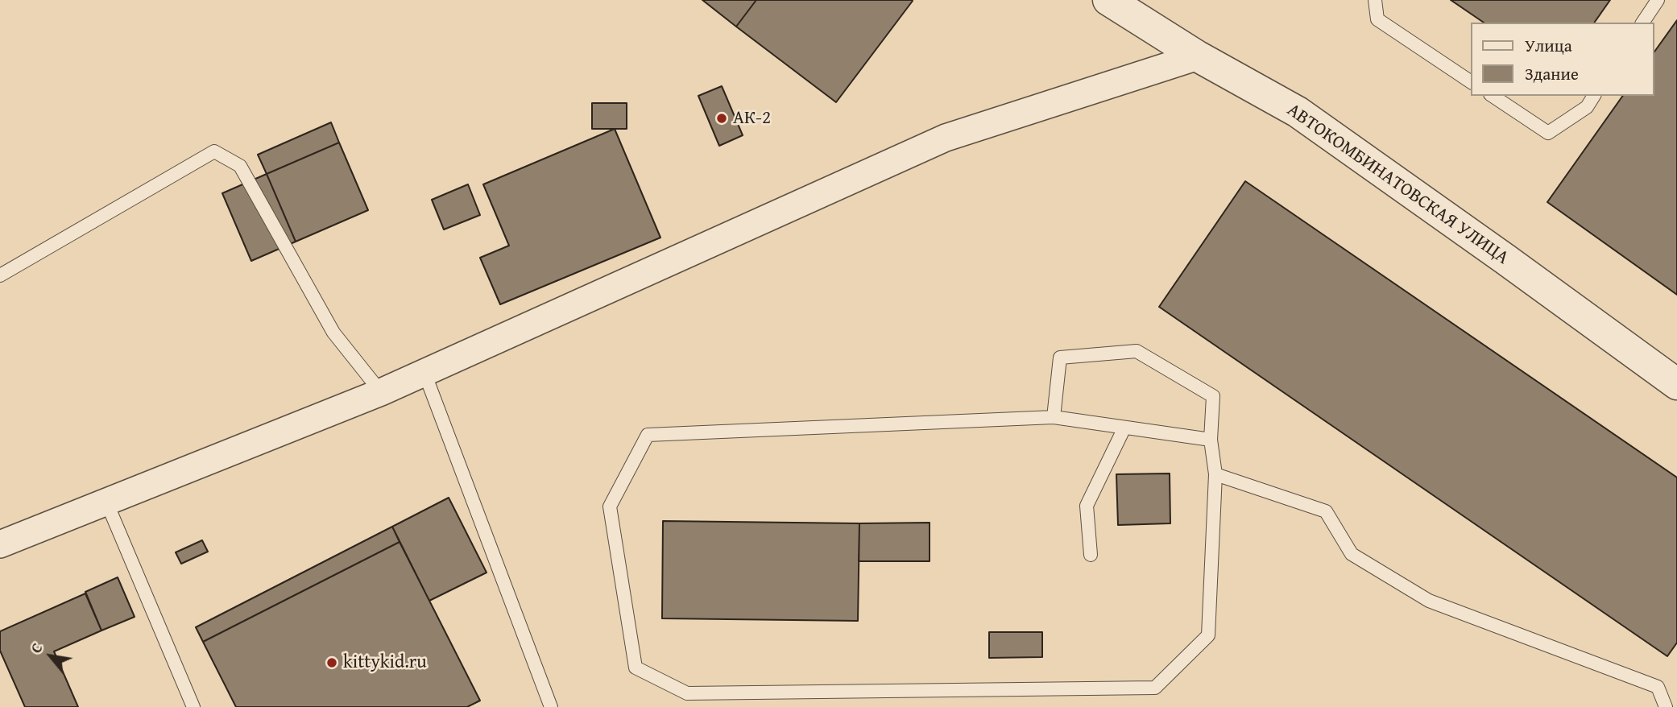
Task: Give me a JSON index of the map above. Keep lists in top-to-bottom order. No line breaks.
{"streets":{"street":["АВТОКОМБИНАТОВСКАЯ УЛИЦА"]},"places":["АК-2","kittykid.ru"],"legend":["Улица","Здание"],"north":"top left"}
